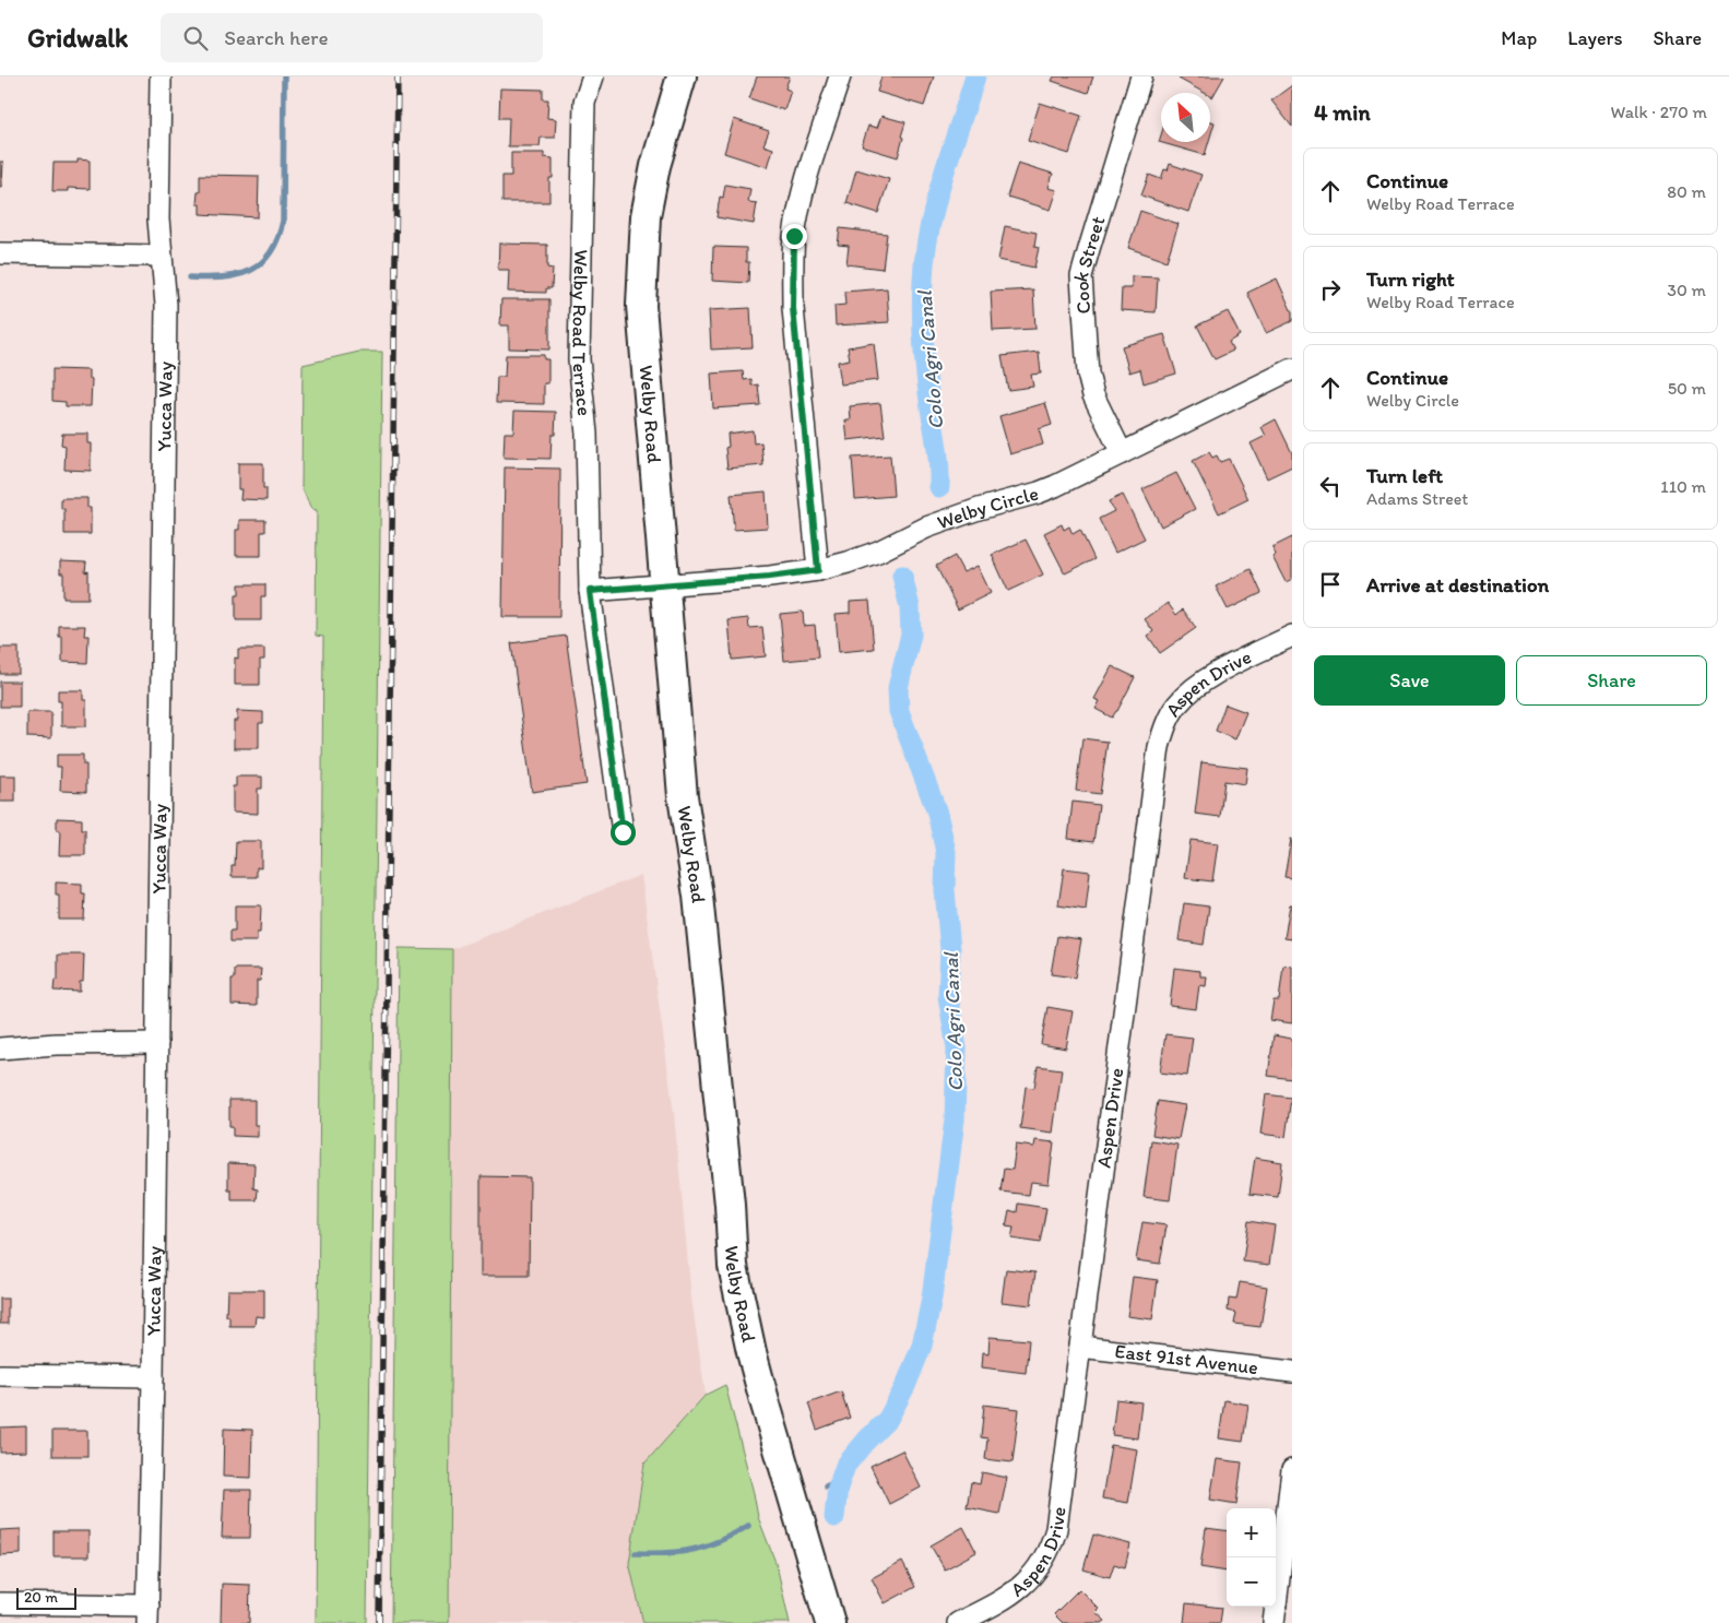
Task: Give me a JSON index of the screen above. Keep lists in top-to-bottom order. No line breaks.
{"streets":{"street":["Cook Street","Welby Road Terrace","Yucca Way","Welby Road","Welby Circle","Aspen Drive","East 91st Avenue"]},"crossings":[["Cook Street","Welby Circle"],["Welby Road","Welby Circle"],["Aspen Drive","East 91st Avenue"]],"water":["Colo Agri Canal"],"scale_bar":"20 m","north":"top left","page":{"header":"Gridwalk","search":"Search here","nav":["Map","Layers","Share"],"heading":["4 min","Walk · 270 m"],"list":[["Continue","Welby Road Terrace","80 m"],["Turn right","Welby Road Terrace","30 m"],["Continue","Welby Circle","50 m"],["Turn left","Adams Street","110 m"],"Arrive at destination"],"buttons":["Save","Share"],"map_buttons":["+","−"],"scale":"20 m"}}
